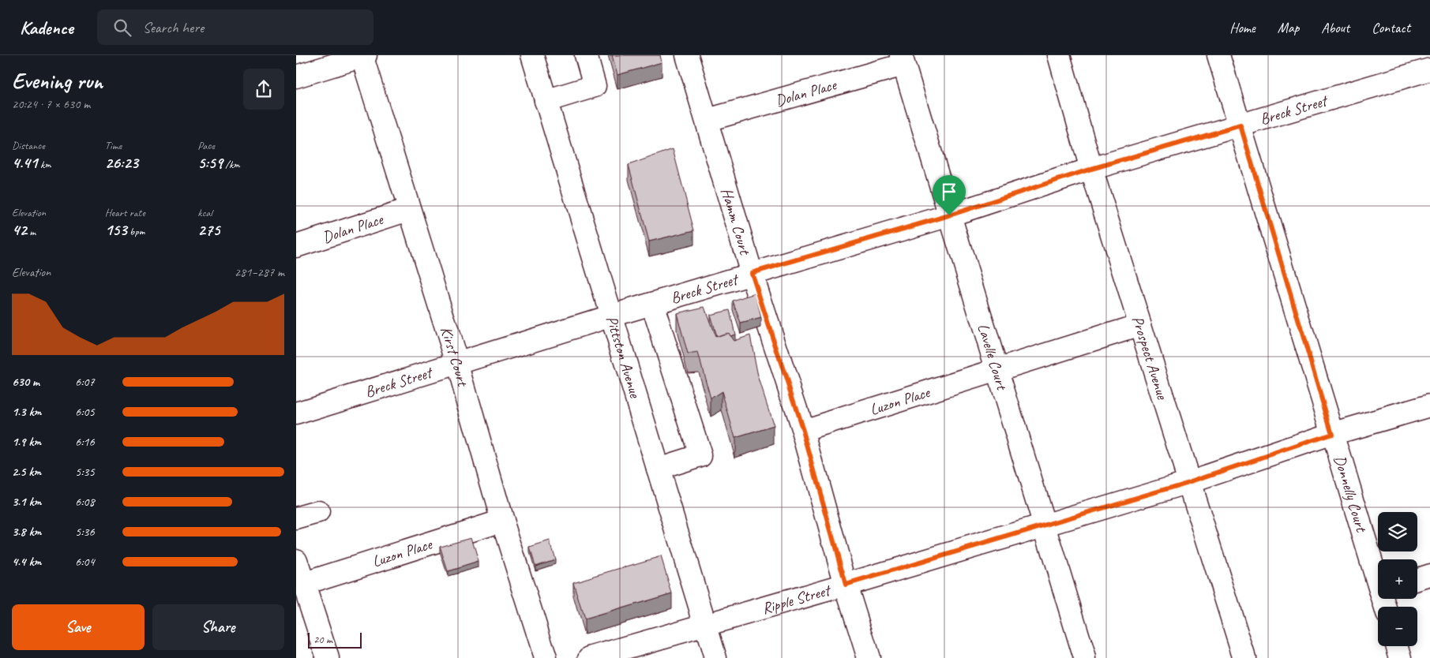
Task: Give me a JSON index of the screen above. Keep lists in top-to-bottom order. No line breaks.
{"streets":{"street":["Dolan Place","Breck Street","Hamm Court","Kirst Court","Pittston Avenue","Lavelle Court","Prospect Avenue","Luzon Place","Donnelly Court","Ripple Street"]},"crossings":[["Dolan Place","Hamm Court"],["Dolan Place","Kirst Court"],["Dolan Place","Lavelle Court"],["Breck Street","Hamm Court"],["Breck Street","Kirst Court"],["Breck Street","Pittston Avenue"],["Breck Street","Lavelle Court"],["Breck Street","Prospect Avenue"],["Breck Street","Donnelly Court"],["Hamm Court","Luzon Place"],["Hamm Court","Ripple Street"],["Kirst Court","Luzon Place"],["Pittston Avenue","Ripple Street"],["Lavelle Court","Luzon Place"],["Lavelle Court","Ripple Street"],["Prospect Avenue","Luzon Place"],["Prospect Avenue","Ripple Street"],["Donnelly Court","Ripple Street"]],"scale_bar":"20 m","page":{"header":"Kadence","search":"Search here","nav":["Home","Map","About","Contact"],"heading":["Evening run","20:24 · 7 × 630 m"],"stats":[["Distance","4.41 km"],["Time","26:23"],["Pace","5:59 /km"],["Elevation","42 m"],["Heart rate","153 bpm"],["kcal","275"]],"chart":["Elevation","281–287 m"],"list":[{"name":"630 m","note":"6:07"},{"name":"1.3 km","note":"6:05"},{"name":"1.9 km","note":"6:16"},{"name":"2.5 km","note":"5:35"},{"name":"3.1 km","note":"6:08"},{"name":"3.8 km","note":"5:36"},{"name":"4.4 km","note":"6:04"}],"map_buttons":["+","−"],"buttons":["Save","Share"],"scale":"20 m"}}
